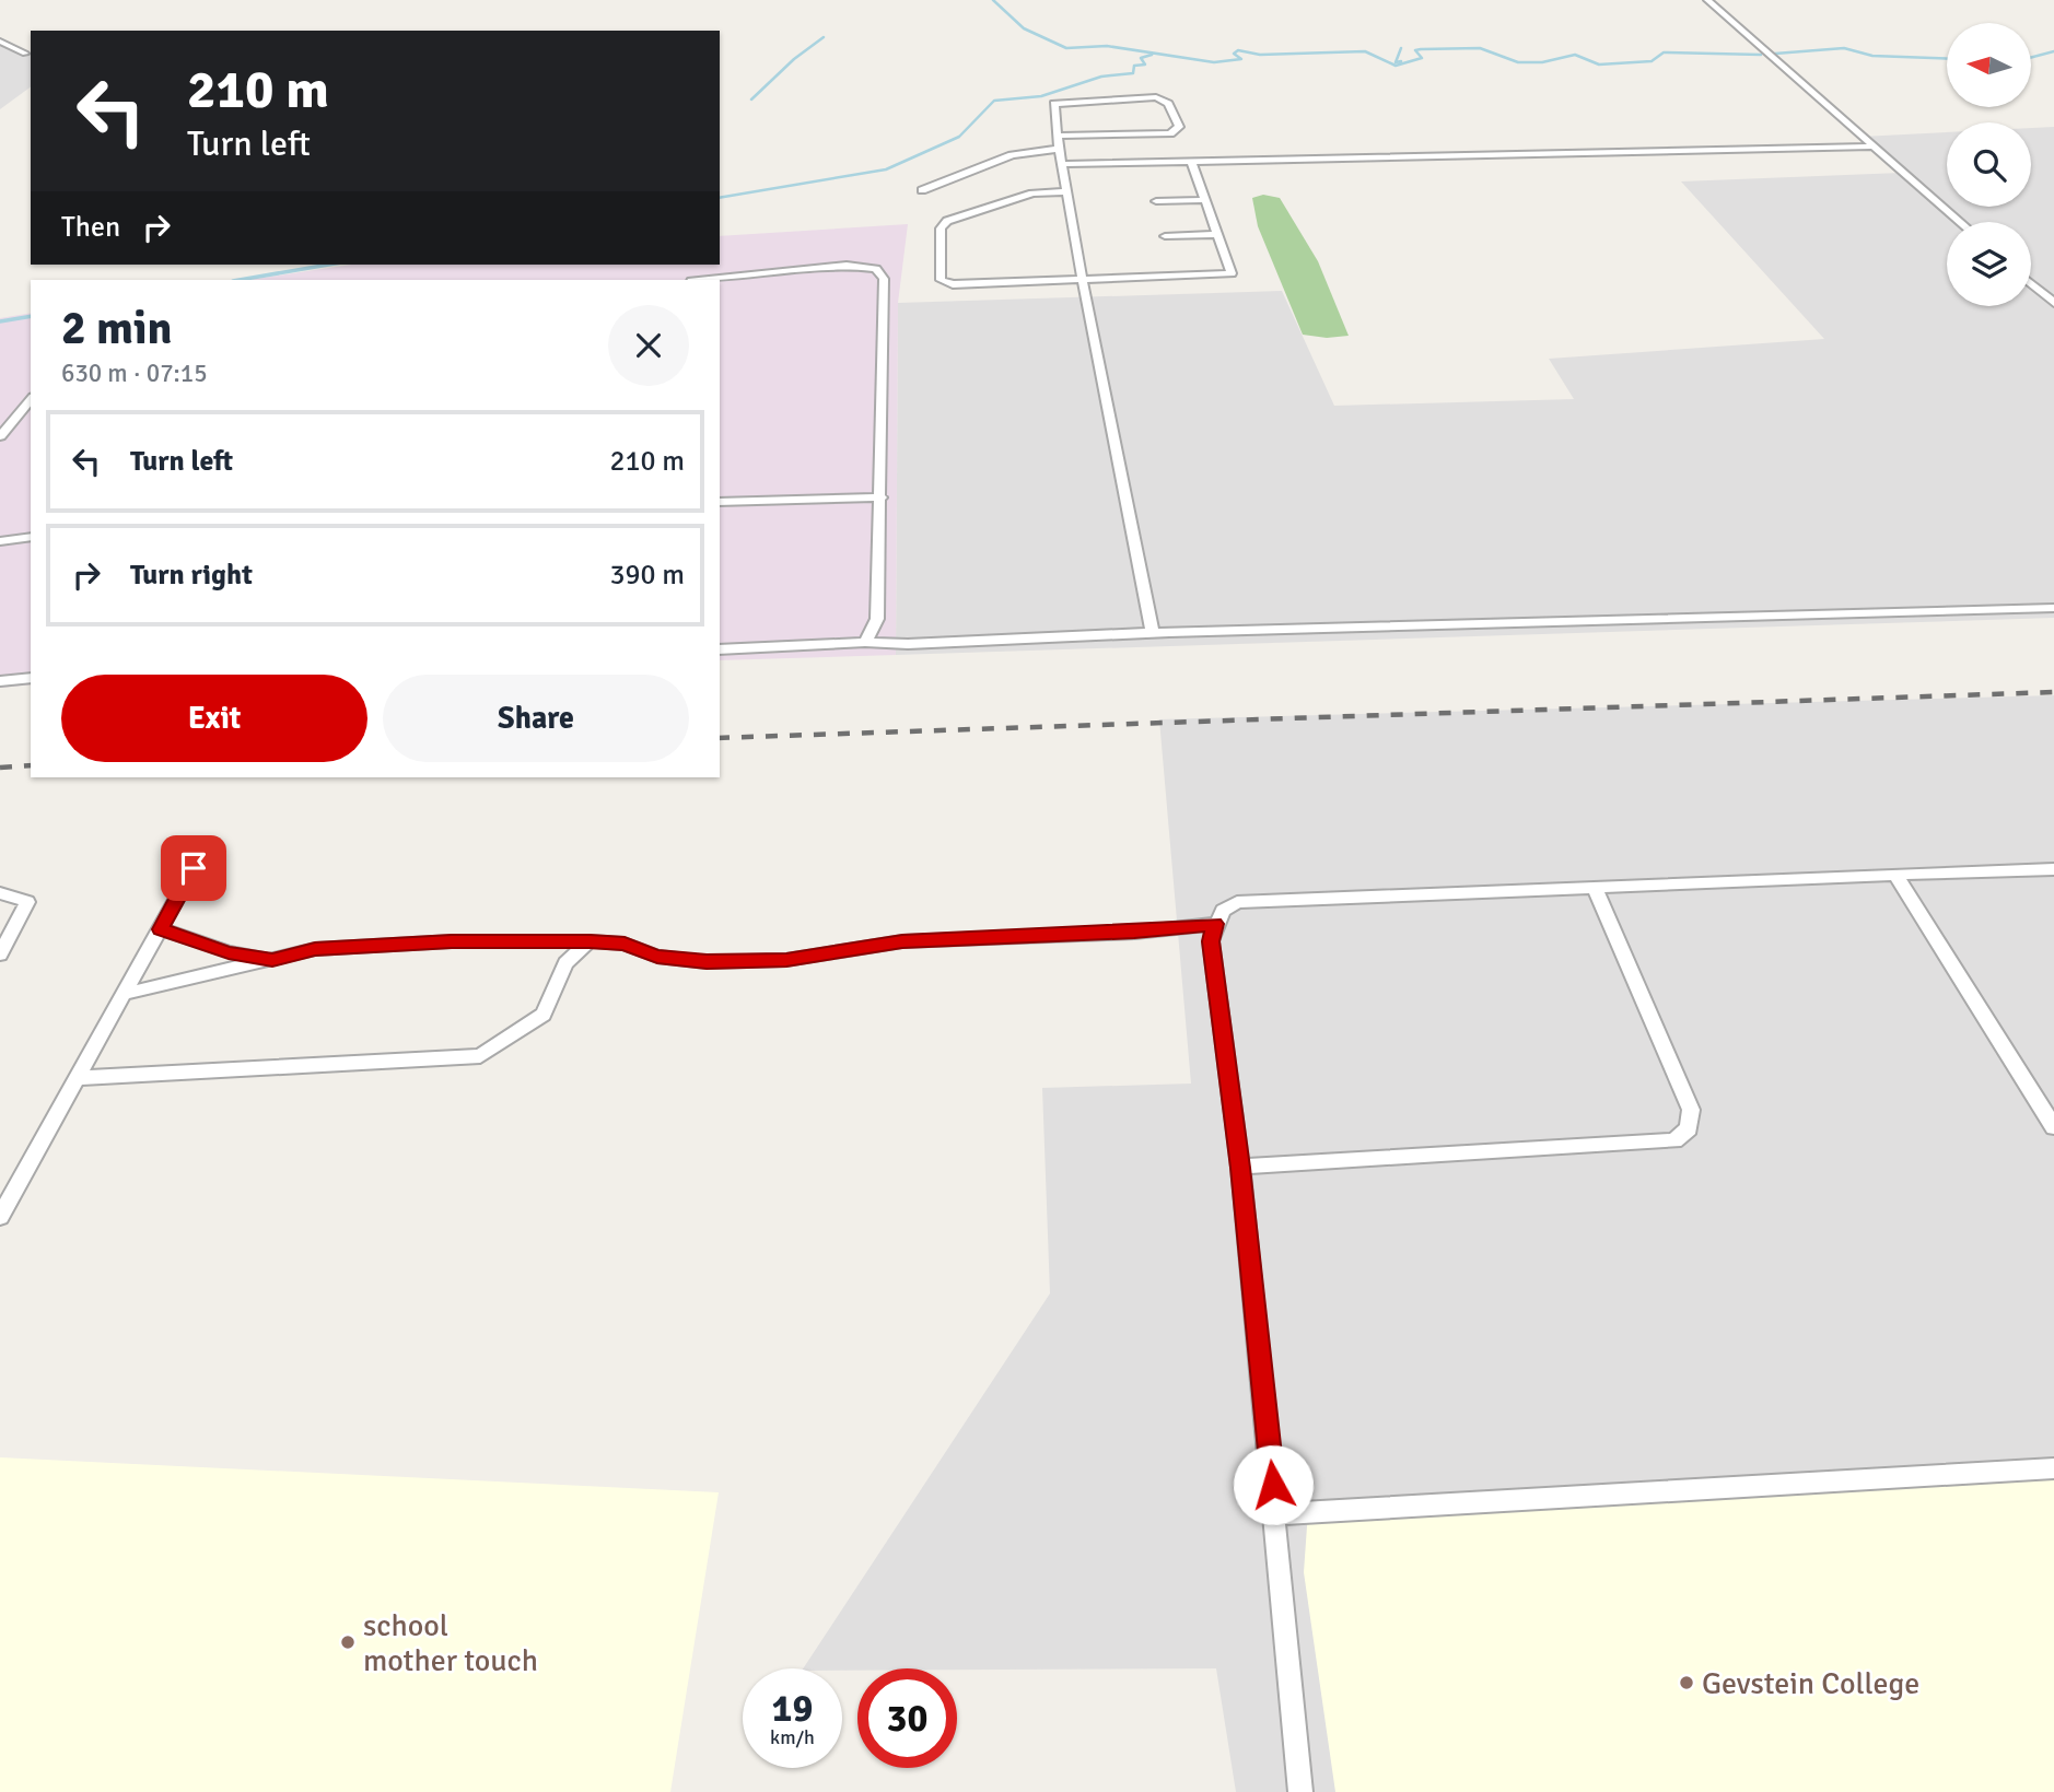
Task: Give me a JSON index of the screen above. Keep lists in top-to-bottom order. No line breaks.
{"places":["school mother touch","Gevstein College"],"north":"left","page":{"turn":["210 m","Turn left"],"then":"Then","heading":["2 min","630 m · 07:15"],"list":[{"name":"Turn left","value":"210 m"},{"name":"Turn right","value":"390 m"}],"buttons":["Exit","Share"],"speed":"19 km/h","limit":"30"}}
